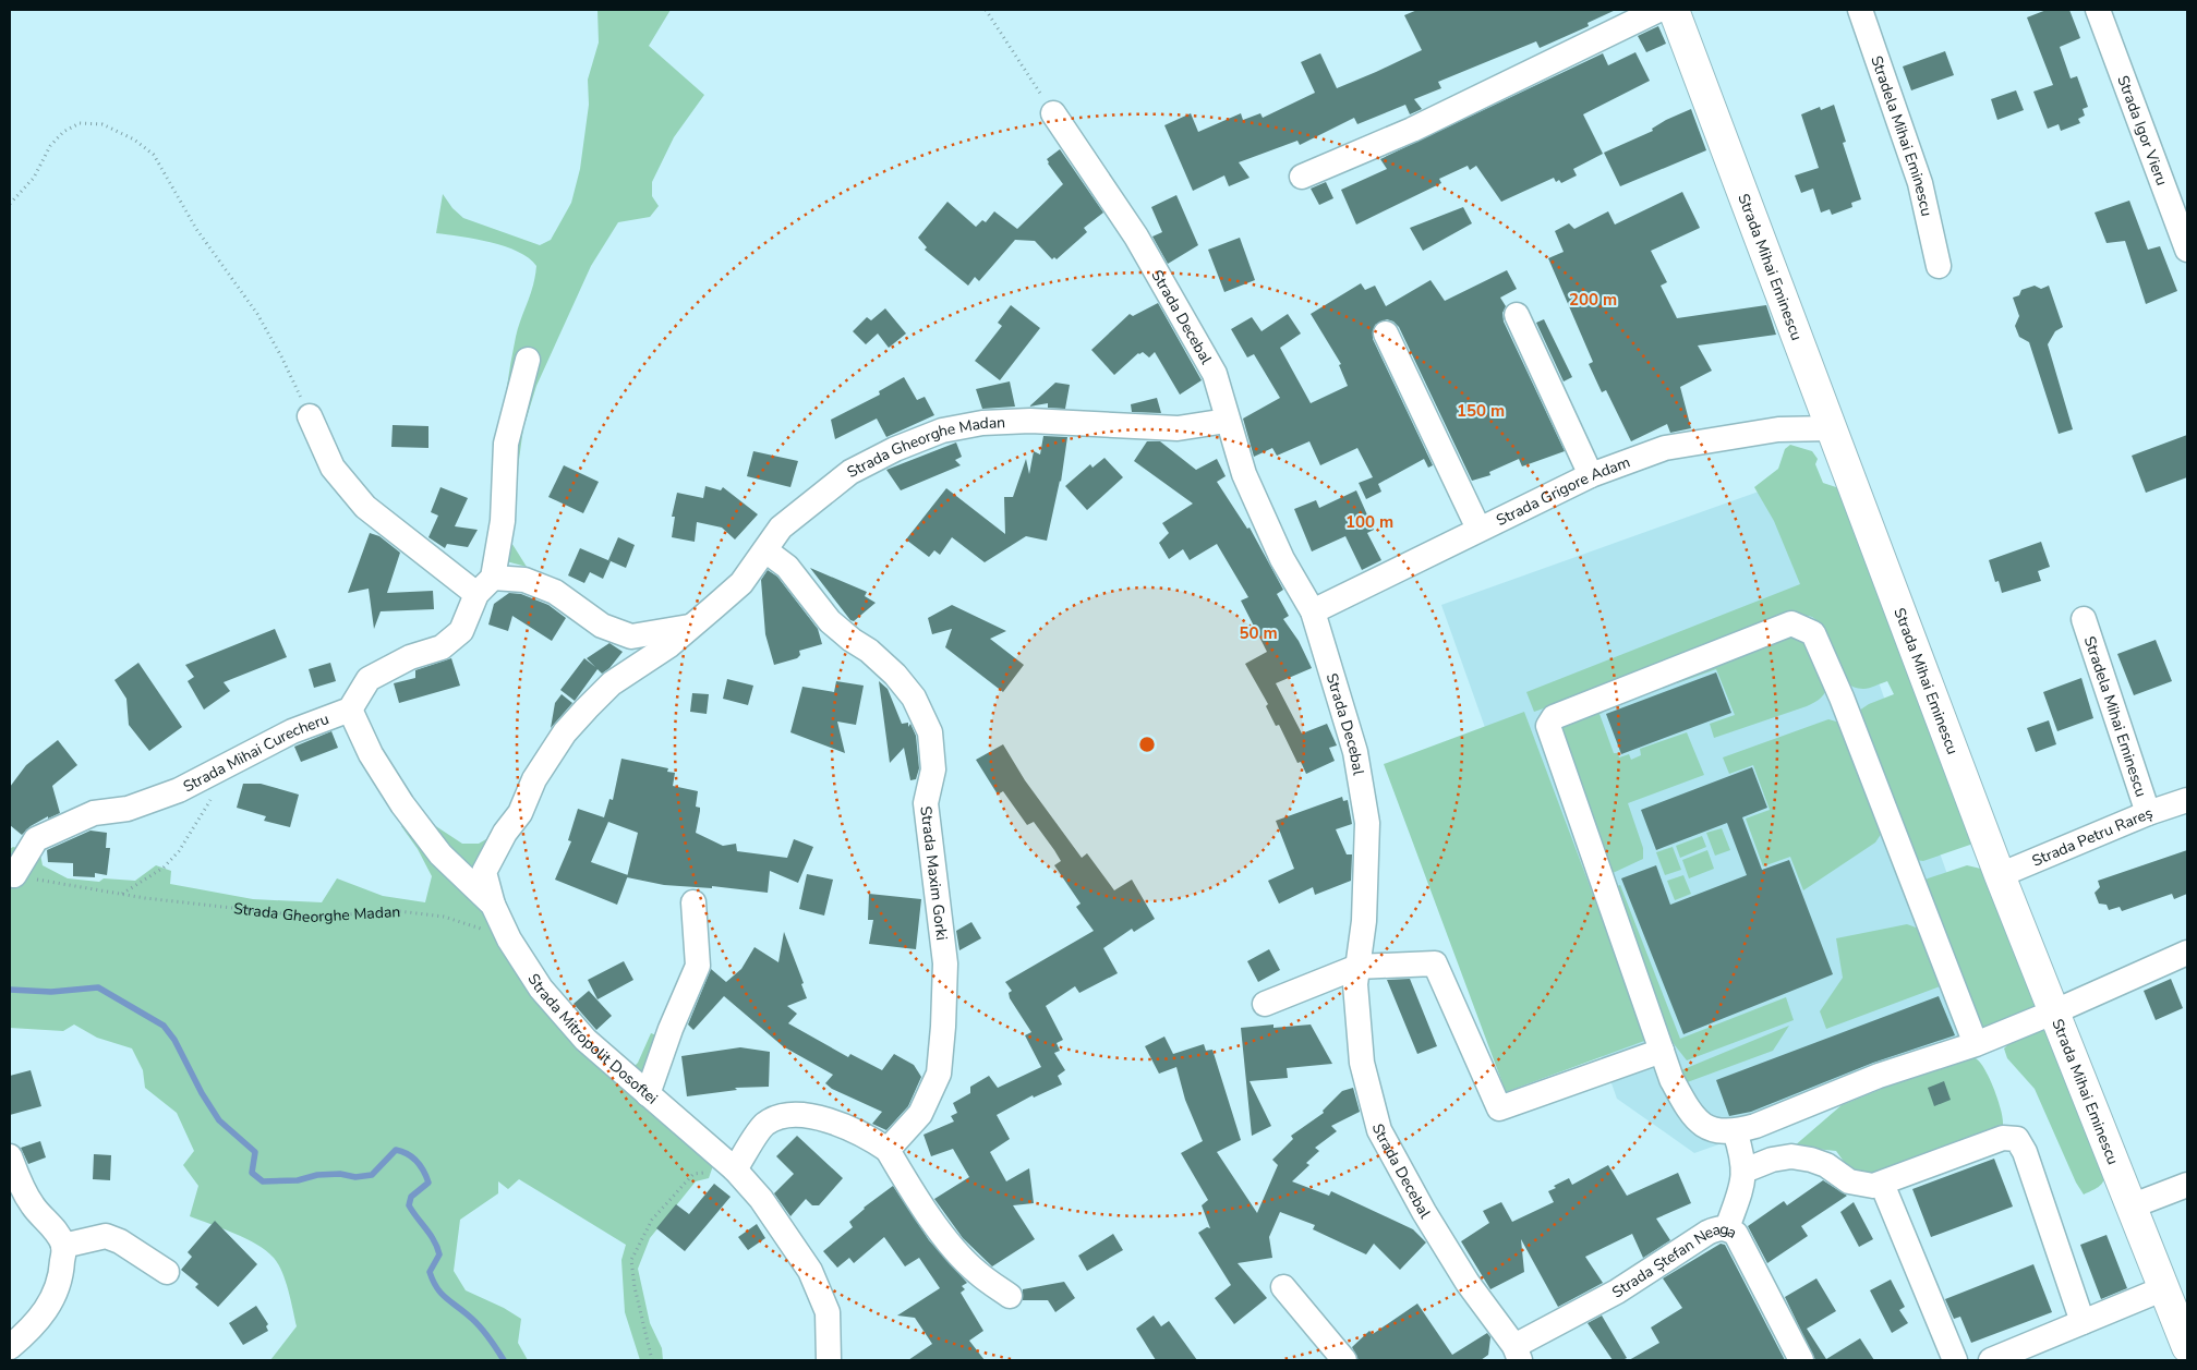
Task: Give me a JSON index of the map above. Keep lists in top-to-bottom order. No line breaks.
{"streets":{"main road":["Strada Mihai Eminescu"],"street":["Strada Igor Vieru","Stradela Mihai Eminescu","Strada Decebal","Strada Gheorghe Madan","Strada Grigore Adam","Strada Mihai Curecheru","Strada Petru Rareș","Strada Maxim Gorki","Strada Mitropolit Dosoftei","Strada Ștefan Neaga"]},"crossings":[["Stradela Mihai Eminescu","Strada Petru Rareș"],["Strada Mihai Eminescu","Strada Grigore Adam"],["Strada Mihai Eminescu","Strada Petru Rareș"],["Strada Decebal","Strada Gheorghe Madan"],["Strada Decebal","Strada Grigore Adam"],["Strada Decebal","Strada Ștefan Neaga"],["Strada Gheorghe Madan","Strada Mihai Curecheru"],["Strada Gheorghe Madan","Strada Maxim Gorki"],["Strada Gheorghe Madan","Strada Mitropolit Dosoftei"],["Strada Mihai Curecheru","Strada Mitropolit Dosoftei"]],"rings":["200 m","150 m","100 m","50 m"]}
